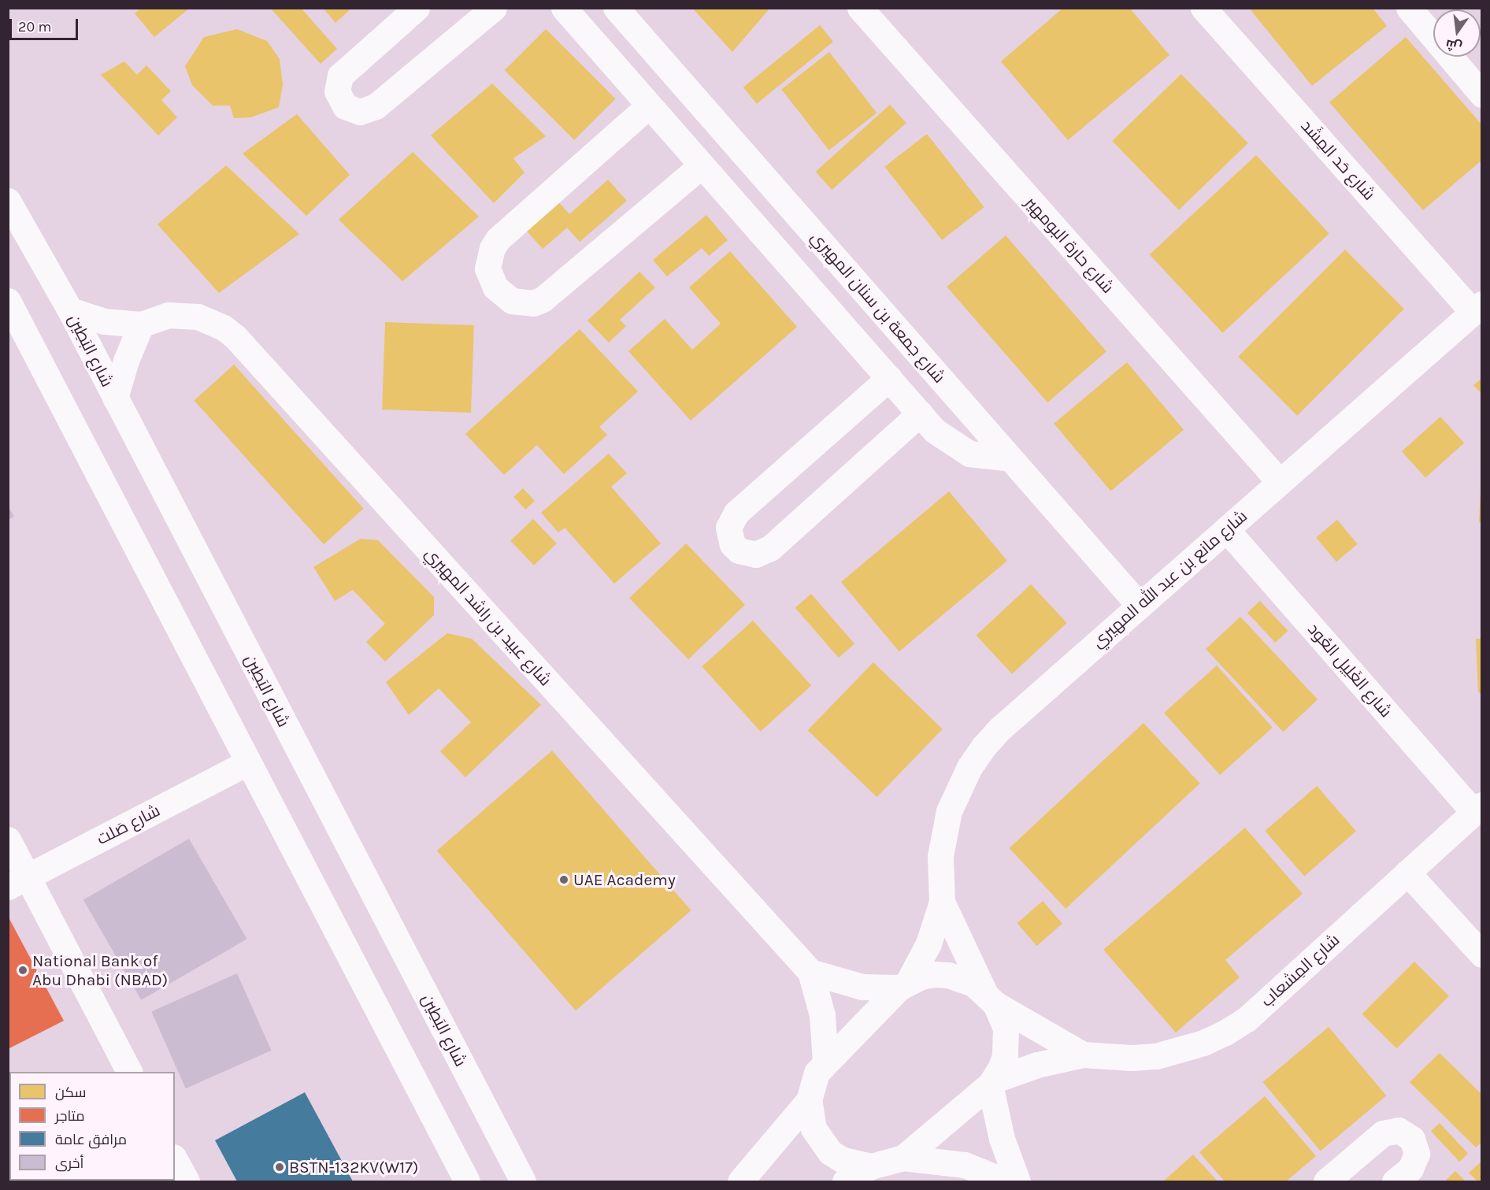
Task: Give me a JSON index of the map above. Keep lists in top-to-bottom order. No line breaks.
{"streets":{"street":["شارع حَد المِشَد","شارع حارة البومهير","شارع جمعة بن سنان المهيري","شارع البَطِين","شارع مانع بن عبد الله المهيري","شارع عبيد بن راشد المهيري","شارع الغَلِيل العُود","شارع صَلت","شارع المِشعاب"]},"crossings":[["شارع حَد المِشَد","شارع مانع بن عبد الله المهيري"],["شارع حارة البومهير","شارع مانع بن عبد الله المهيري"],["شارع جمعة بن سنان المهيري","شارع مانع بن عبد الله المهيري"],["شارع البَطِين","شارع عبيد بن راشد المهيري"],["شارع مانع بن عبد الله المهيري","شارع الغَلِيل العُود"],["شارع مانع بن عبد الله المهيري","شارع المِشعاب"],["شارع الغَلِيل العُود","شارع المِشعاب"]],"places":["UAE Academy","National Bank of Abu Dhabi (NBAD)","BSTN-132KV(W17)"],"legend":["سكن","متاجر","مرافق عامة","أخرى"],"scale_bar":"20 m","north":"bottom"}
